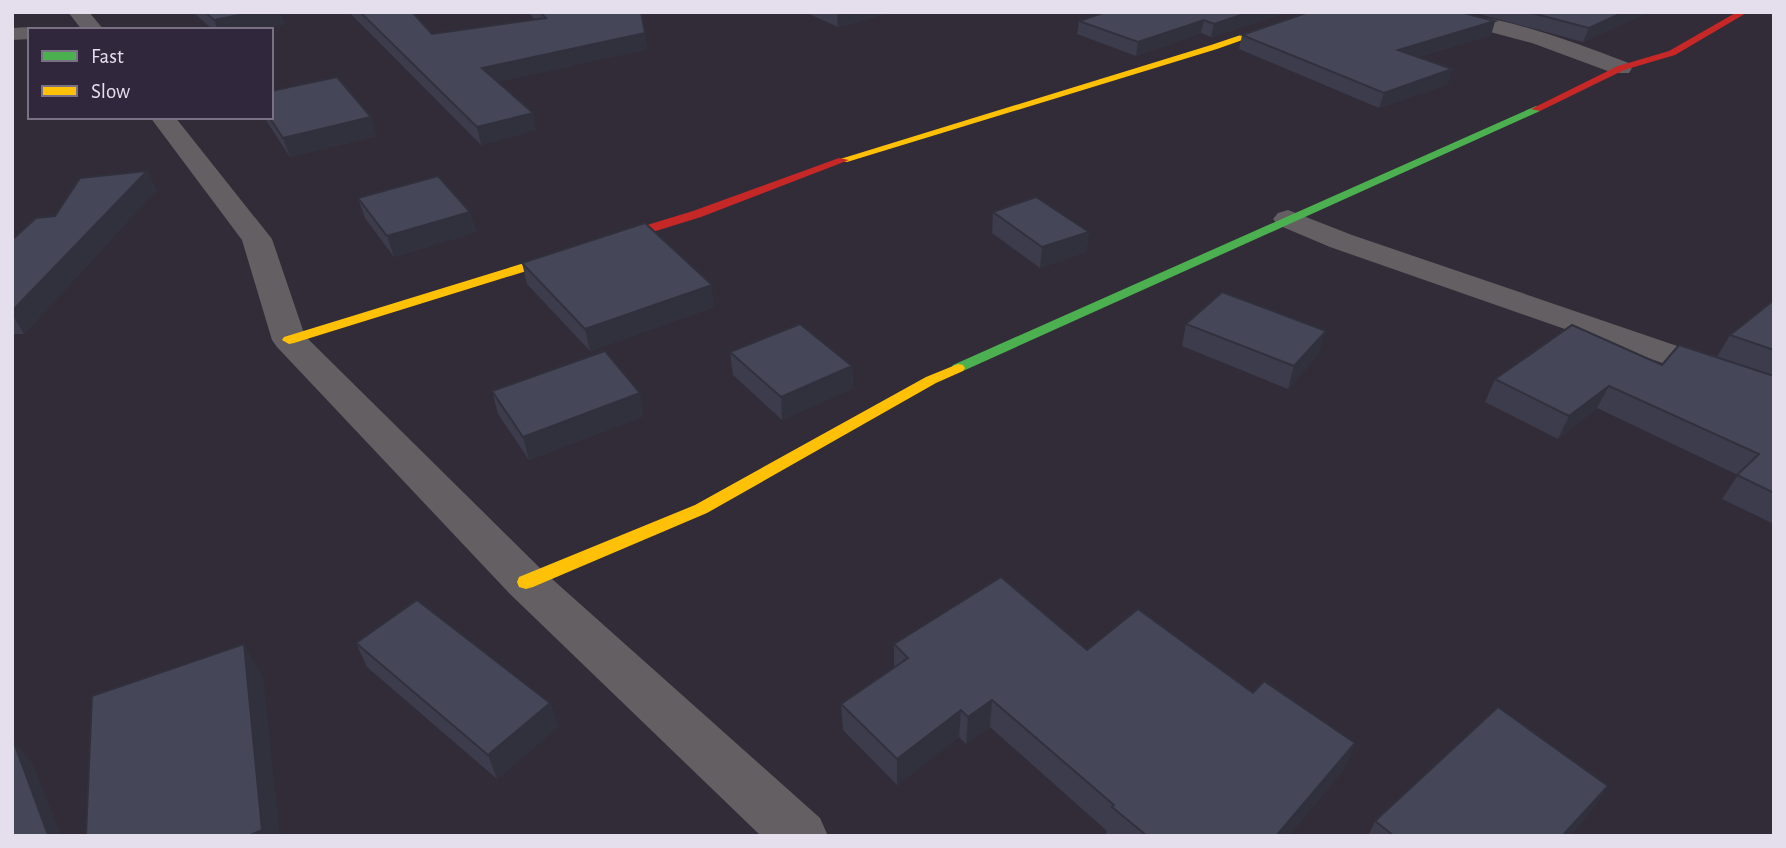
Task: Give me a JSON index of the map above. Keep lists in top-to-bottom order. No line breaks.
{"legend":["Fast","Slow"]}
